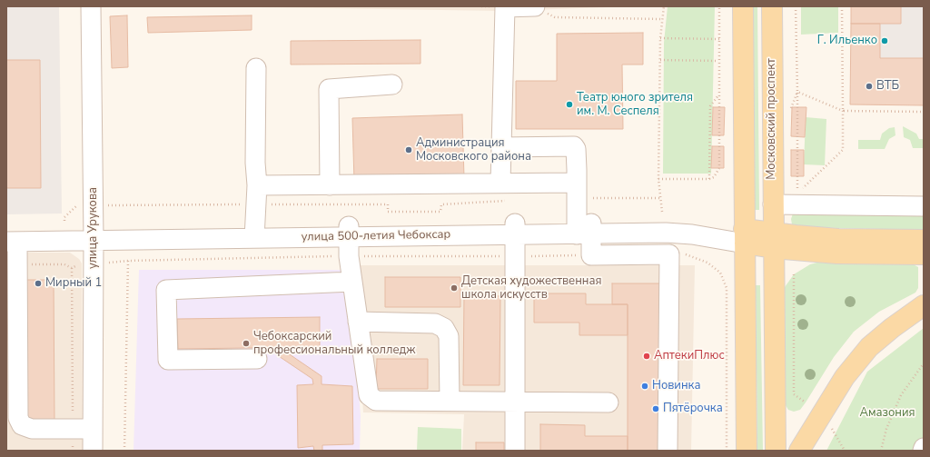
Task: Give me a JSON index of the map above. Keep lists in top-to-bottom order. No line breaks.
{"streets":{"main road":["Московский проспект"],"street":["улица Урукова","улица 500-летия Чебоксар"]},"crossings":[["улица Урукова","улица 500-летия Чебоксар"]],"parks":["Амазония"],"places":["Г. Ильенко","ВТБ","Театр юного зрителя им. М. Сеспеля","Администрация Московского района","Мирный 1","Детская художественная школа искусств","Чебоксарский профессиональный колледж","АптекиПлюс","Новинка","Пятёрочка"]}
